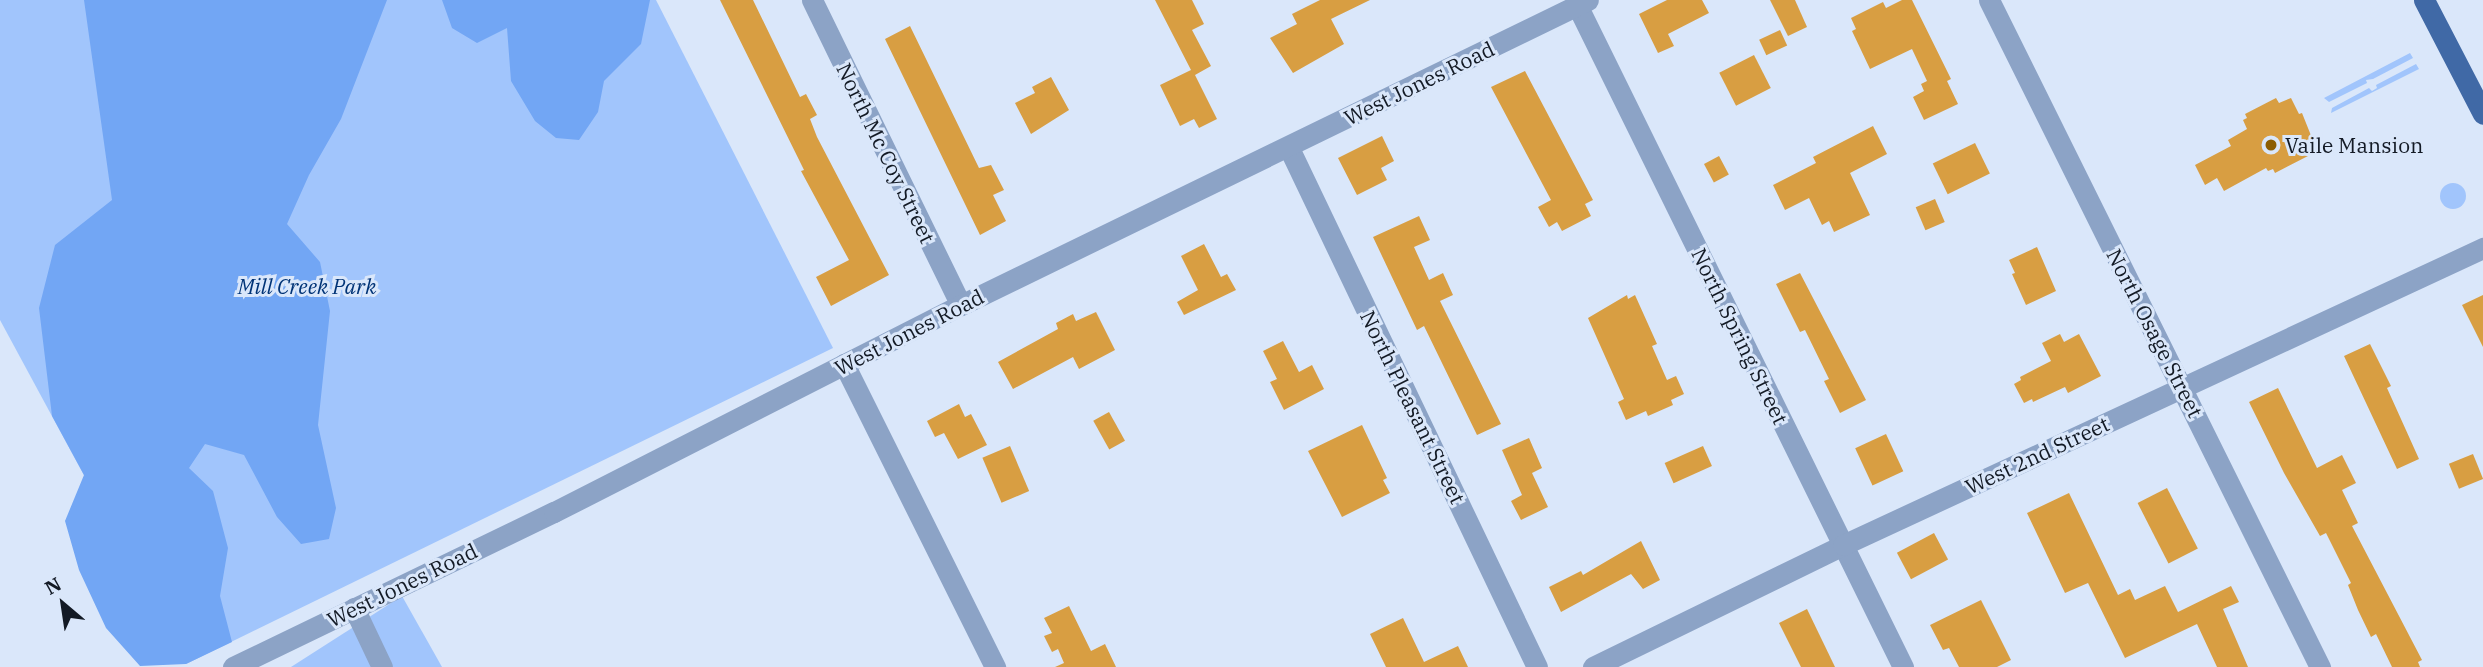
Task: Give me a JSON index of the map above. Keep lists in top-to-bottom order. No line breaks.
{"streets":{"street":["West Jones Road","North Mc Coy Street","North Osage Street","North Spring Street","North Pleasant Street","West 2nd Street"]},"crossings":[["West Jones Road","North Mc Coy Street"],["West Jones Road","North Spring Street"],["West Jones Road","North Pleasant Street"],["North Osage Street","West 2nd Street"],["North Spring Street","West 2nd Street"]],"parks":["Mill Creek Park"],"places":["Vaile Mansion"],"north":"top left"}
